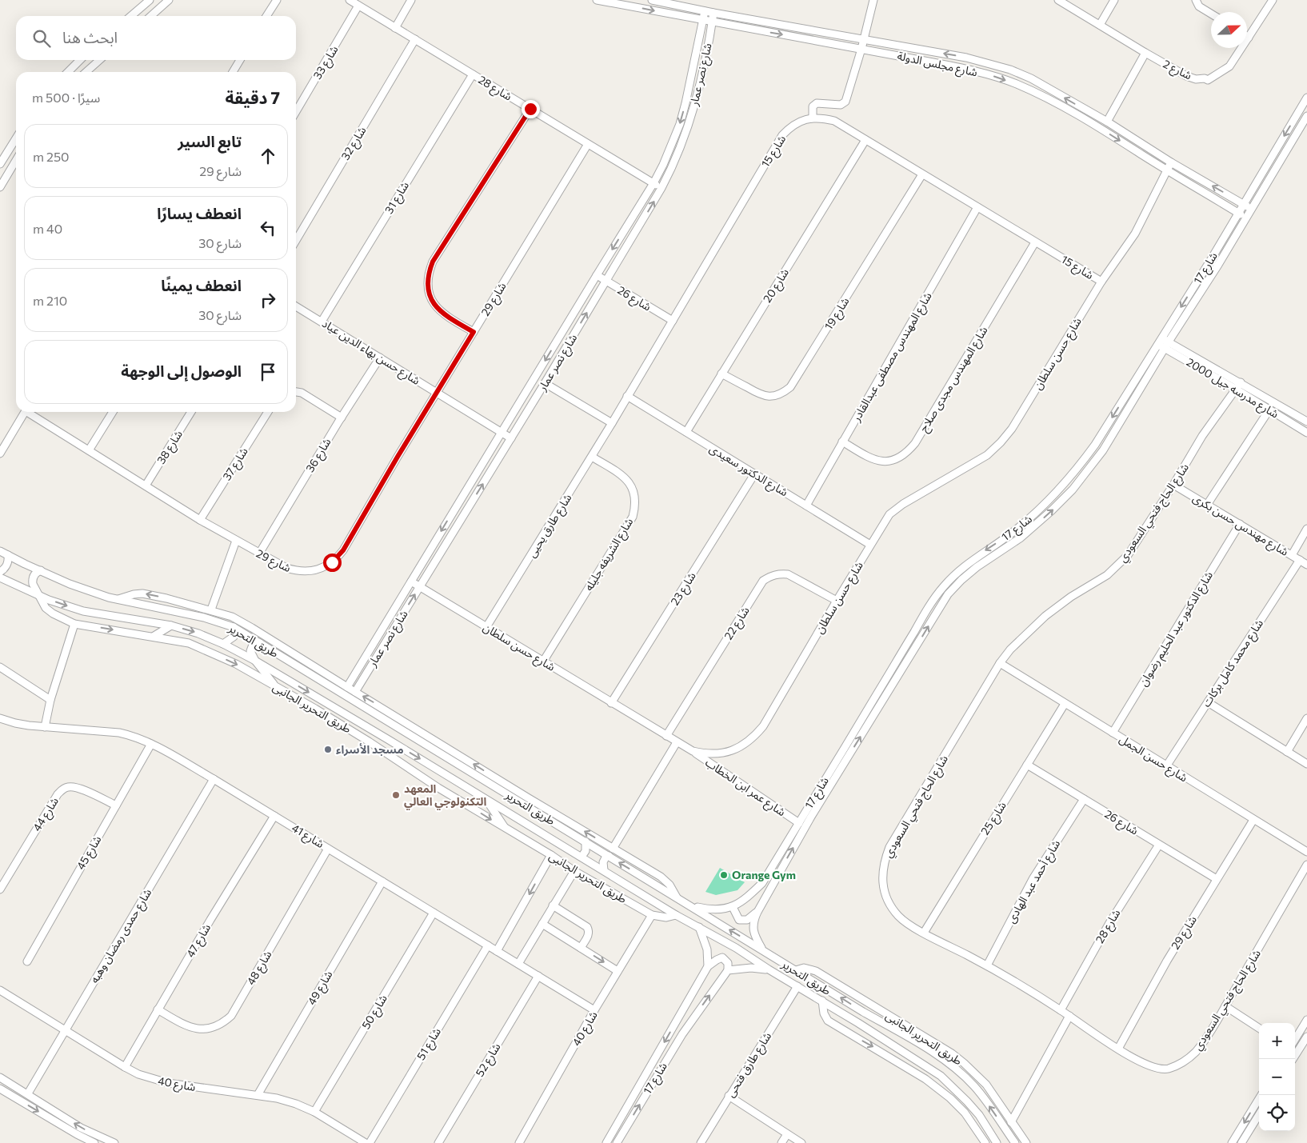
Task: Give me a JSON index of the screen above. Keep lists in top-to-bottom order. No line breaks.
{"streets":{"street":["شارع 33","شارع مجلس الدولة","شارع 2","شارع نصر عمار","شارع 28","شارع 32","شارع 15","شارع 31","شارع 17","شارع 20","شارع 26","شارع 29","شارع 19","شارع حسن بهاء الدين عياد","شارع حسن سلطان","شارع المهندس مصطفى عبدالقادر","شارع المهندس مجدى صلاح","شارع مدرسه جيل 2000","شارع 38","شارع 36","شارع 37","شارع الدكتور سعيدى","شارع الحاج فتحي السعودي","شارع مهندس حسن بكرى","شارع طارق يحيى","شارع الشريفه جليله","شارع 23","شارع 22","شارع الدكتور عبد الحليم رضوان","طريق التحرير","شارع محمد كامل بركات","طريق التحرير الجانبى","شارع حسن الجمل","شارع عمر ابن الخطاب","شارع 44","شارع 25","شارع 41","شارع 45","شارع أحمد عبد الهادى","شارع حمدى رمضان وهبه","شارع 47","شارع 48","شارع 49","شارع 50","شارع 40","شارع 51","شارع 52","شارع طارق فتحى"]},"crossings":[["شارع 33","شارع 28"],["شارع مجلس الدولة","شارع نصر عمار"],["شارع مجلس الدولة","شارع 17"],["شارع مجلس الدولة","شارع حسن سلطان"],["شارع نصر عمار","شارع 28"],["شارع نصر عمار","شارع 26"],["شارع نصر عمار","شارع حسن بهاء الدين عياد"],["شارع نصر عمار","شارع حسن سلطان"],["شارع 28","شارع 32"],["شارع 28","شارع 31"],["شارع 28","شارع 26"],["شارع 28","شارع 29"],["شارع 28","شارع الحاج فتحي السعودي"],["شارع 15","شارع 20"],["شارع 15","شارع 26"],["شارع 15","شارع 19"],["شارع 15","شارع حسن سلطان"],["شارع 15","شارع المهندس مصطفى عبدالقادر"],["شارع 15","شارع المهندس مجدى صلاح"],["شارع 15","شارع الدكتور سعيدى"],["شارع 15","شارع طارق يحيى"],["شارع 31","شارع حسن بهاء الدين عياد"],["شارع 17","شارع مدرسه جيل 2000"],["شارع 17","طريق التحرير"],["شارع 17","شارع عمر ابن الخطاب"],["شارع 20","شارع 19"],["شارع 20","شارع الدكتور سعيدى"],["شارع 26","شارع 29"],["شارع 26","شارع 25"],["شارع 26","شارع أحمد عبد الهادى"],["شارع 29","شارع حسن بهاء الدين عياد"],["شارع 29","شارع 38"],["شارع 29","شارع 36"],["شارع 29","شارع 37"],["شارع 29","شارع الحاج فتحي السعودي"],["شارع 29","شارع حسن الجمل"],["شارع حسن بهاء الدين عياد","شارع 36"],["شارع حسن سلطان","شارع الدكتور سعيدى"],["شارع حسن سلطان","شارع طارق يحيى"],["شارع حسن سلطان","شارع الشريفه جليله"],["شارع حسن سلطان","شارع 23"],["شارع حسن سلطان","شارع 22"],["شارع حسن سلطان","شارع عمر ابن الخطاب"],["شارع المهندس مصطفى عبدالقادر","شارع المهندس مجدى صلاح"],["شارع المهندس مصطفى عبدالقادر","شارع الدكتور سعيدى"],["شارع مدرسه جيل 2000","شارع الحاج فتحي السعودي"],["شارع الدكتور سعيدى","شارع 23"],["شارع الحاج فتحي السعودي","شارع مهندس حسن بكرى"],["شارع الحاج فتحي السعودي","شارع حسن الجمل"],["شارع الحاج فتحي السعودي","شارع 25"],["شارع الحاج فتحي السعودي","شارع أحمد عبد الهادى"],["شارع مهندس حسن بكرى","شارع الدكتور عبد الحليم رضوان"],["شارع مهندس حسن بكرى","شارع محمد كامل بركات"],["شارع طارق يحيى","شارع الشريفه جليله"],["شارع الدكتور عبد الحليم رضوان","شارع حسن الجمل"],["طريق التحرير","طريق التحرير الجانبى"],["طريق التحرير","شارع طارق فتحى"],["شارع محمد كامل بركات","شارع حسن الجمل"],["طريق التحرير الجانبى","شارع 40"],["شارع حسن الجمل","شارع 25"],["شارع 44","شارع 45"],["شارع 41","شارع 45"],["شارع 41","شارع حمدى رمضان وهبه"],["شارع 41","شارع 47"],["شارع 41","شارع 48"],["شارع 41","شارع 49"],["شارع 41","شارع 50"],["شارع 41","شارع 40"],["شارع 41","شارع 51"],["شارع 41","شارع 52"],["شارع حمدى رمضان وهبه","شارع 40"],["شارع 47","شارع 48"],["شارع 47","شارع 40"],["شارع 49","شارع 40"],["شارع 50","شارع 40"]],"places":["مسجد الأسراء","المعهد التكنولوجي العالي","Orange Gym"],"north":"right","page":{"search":"ابحث هنا","heading":["7 دقيقة","سيرًا · 500 m"],"list":[["تابع السير","شارع 29","250 m"],["انعطف يسارًا","شارع 30","40 m"],["انعطف يمينًا","شارع 30","210 m"],"الوصول إلى الوجهة"],"map_buttons":["+","−"]}}
